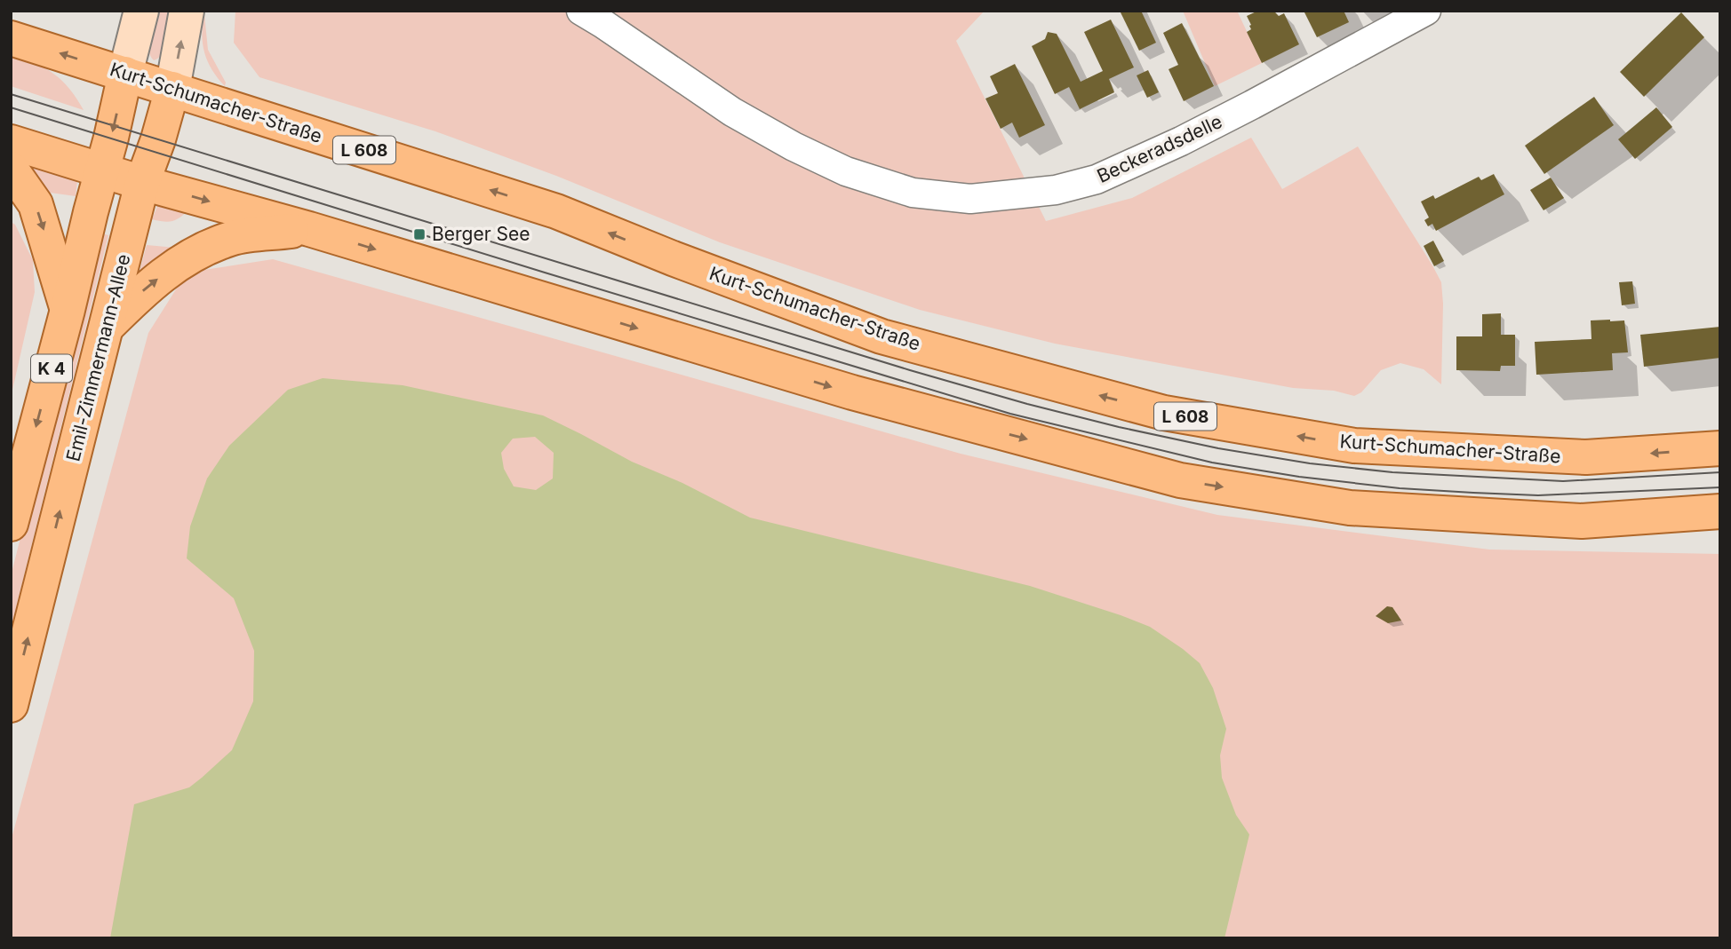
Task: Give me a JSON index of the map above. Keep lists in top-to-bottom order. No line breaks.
{"streets":{"main road":["Kurt-Schumacher-Straße","L 608","Emil-Zimmermann-Allee","K 4"],"street":["Beckeradsdelle"]},"crossings":[["Kurt-Schumacher-Straße","Emil-Zimmermann-Allee"],["Kurt-Schumacher-Straße","K 4"]],"places":{"transit":["Berger See"]}}
